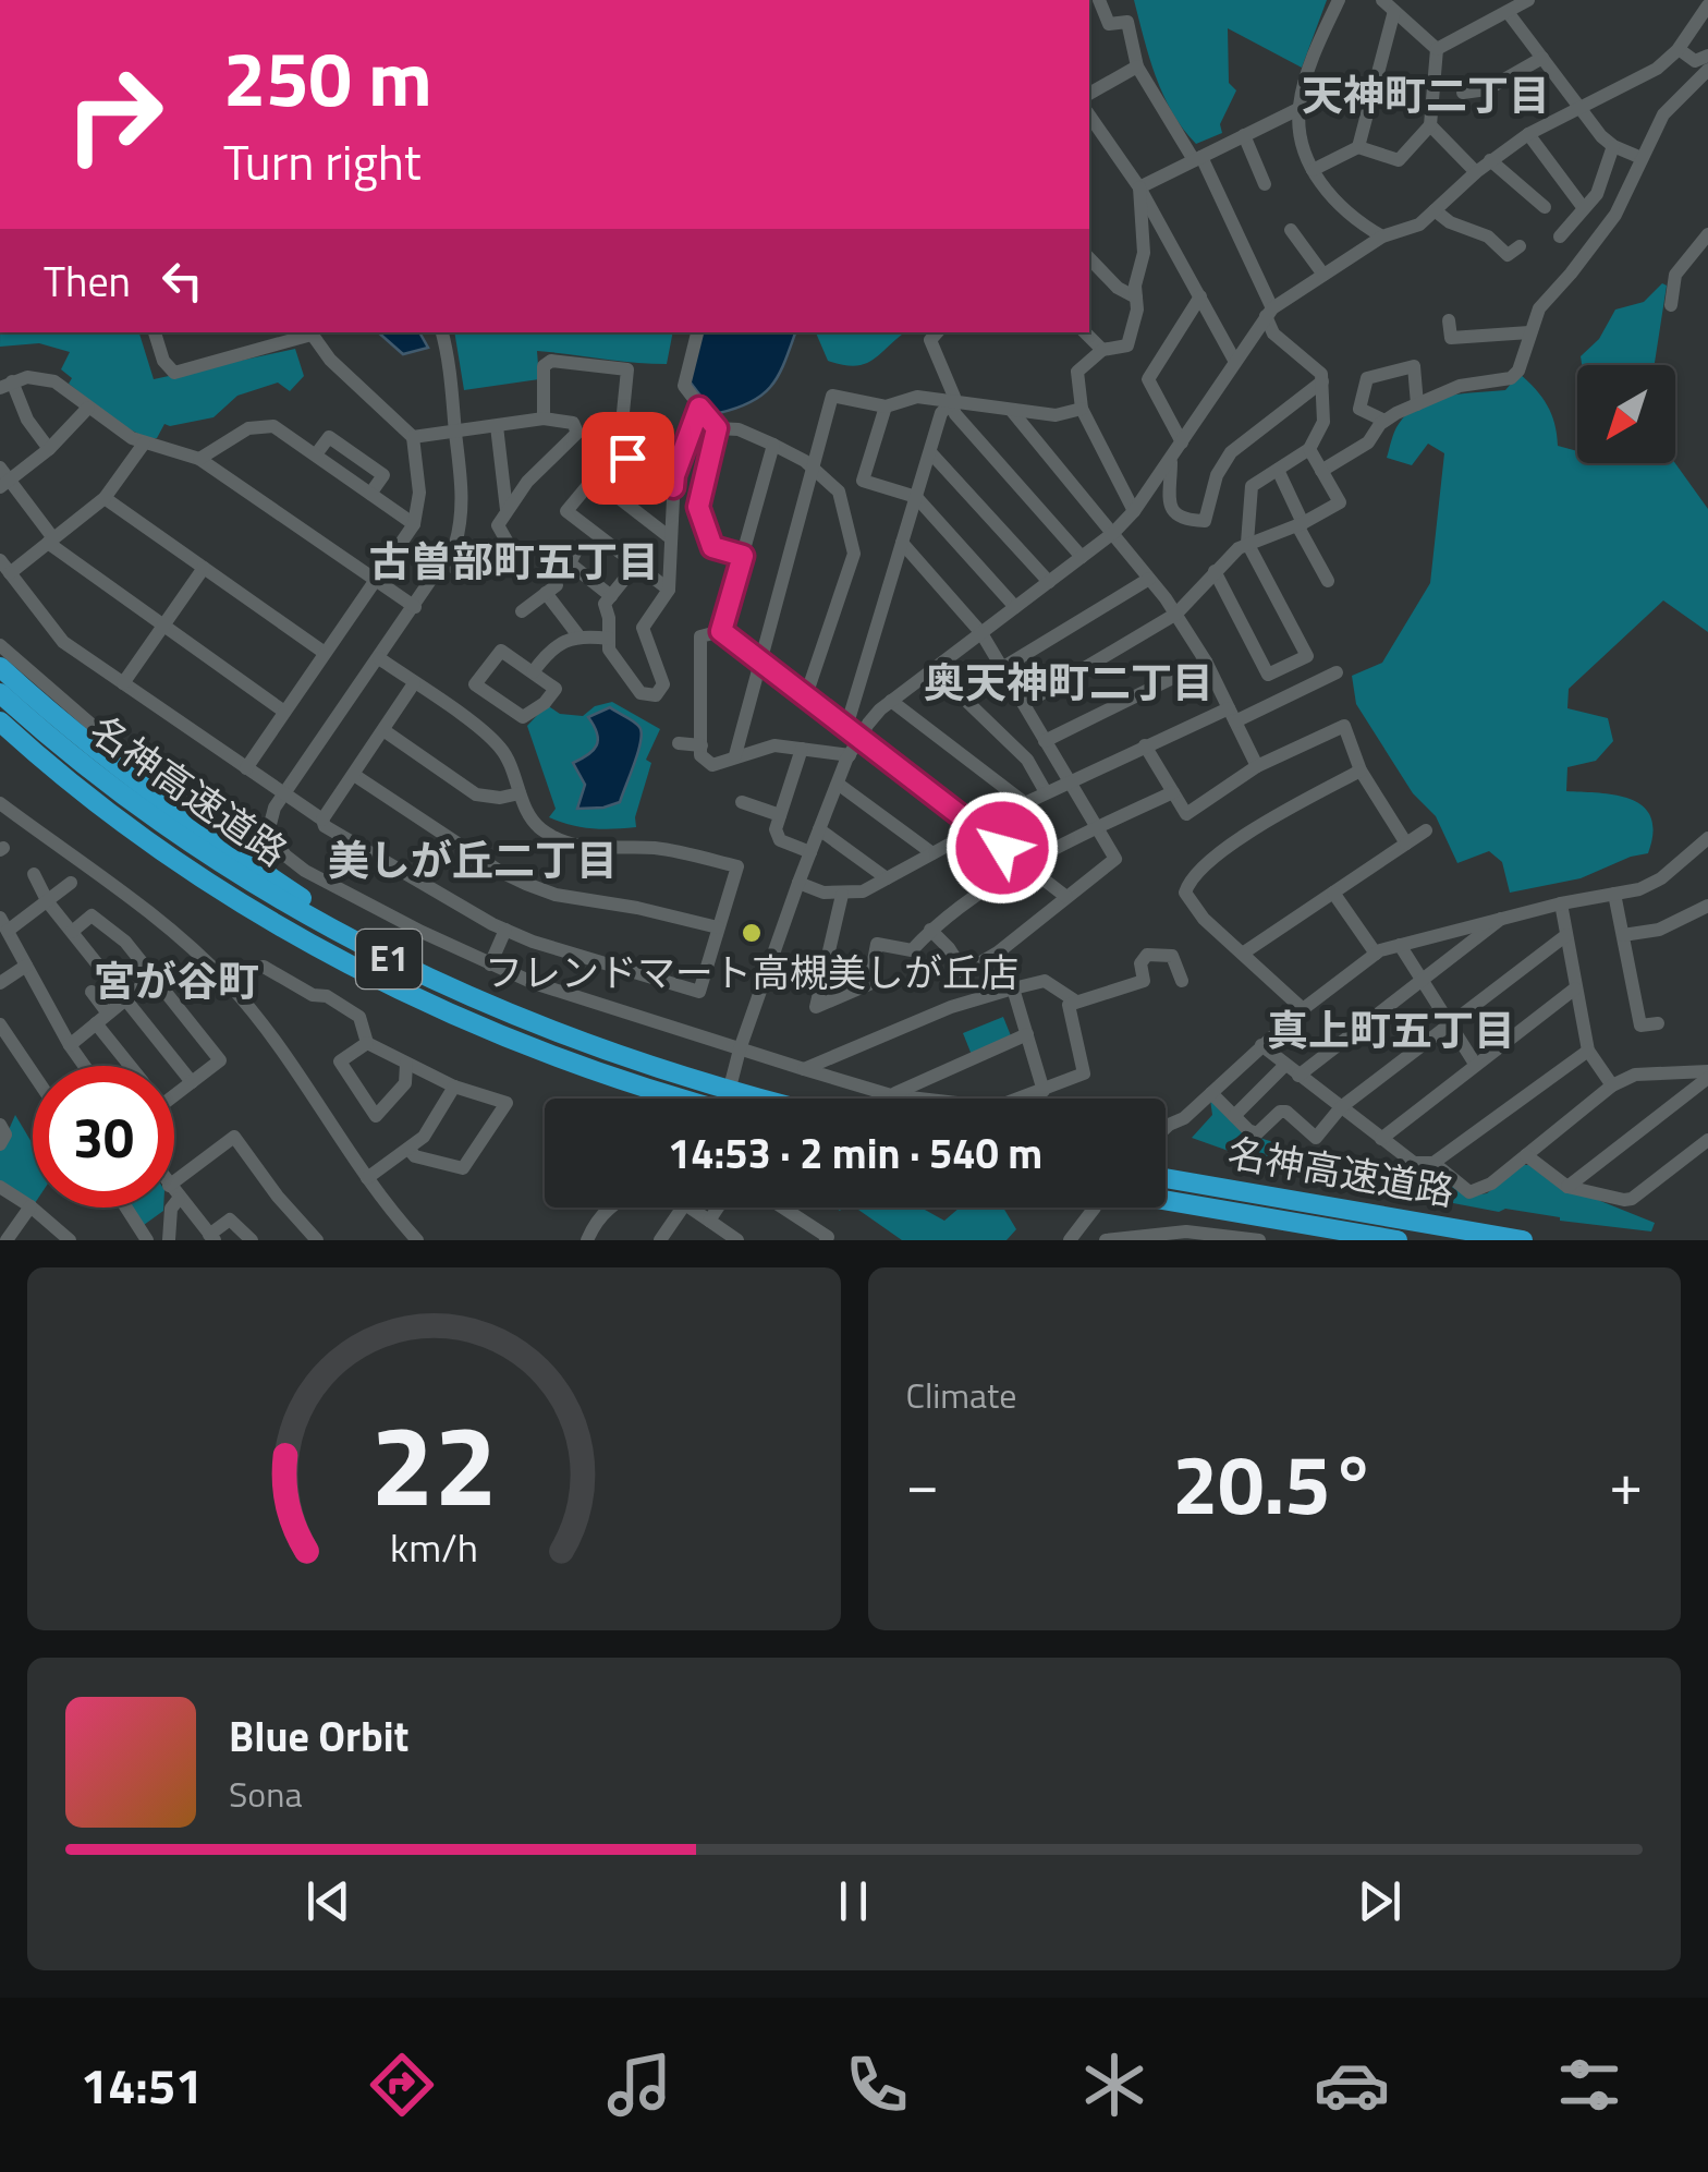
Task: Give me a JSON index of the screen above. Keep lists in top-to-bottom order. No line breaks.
{"streets":{"highway":["名神高速道路","E1"]},"districts":["天神町二丁目","古曽部町五丁目","奥天神町二丁目","美しが丘二丁目","宮が谷町","真上町五丁目"],"places":["フレンドマート高槻美しが丘店"],"north":"bottom left","page":{"turn":["250 m","Turn right"],"then":"Then","limit":"30","trip":"14:53 · 2 min · 540 m","tile":"Climate","heat":["−","20.5°","+"],"song":["Blue Orbit","Sona"],"tabs":"14:51","gauge":["22","km/h"]}}
